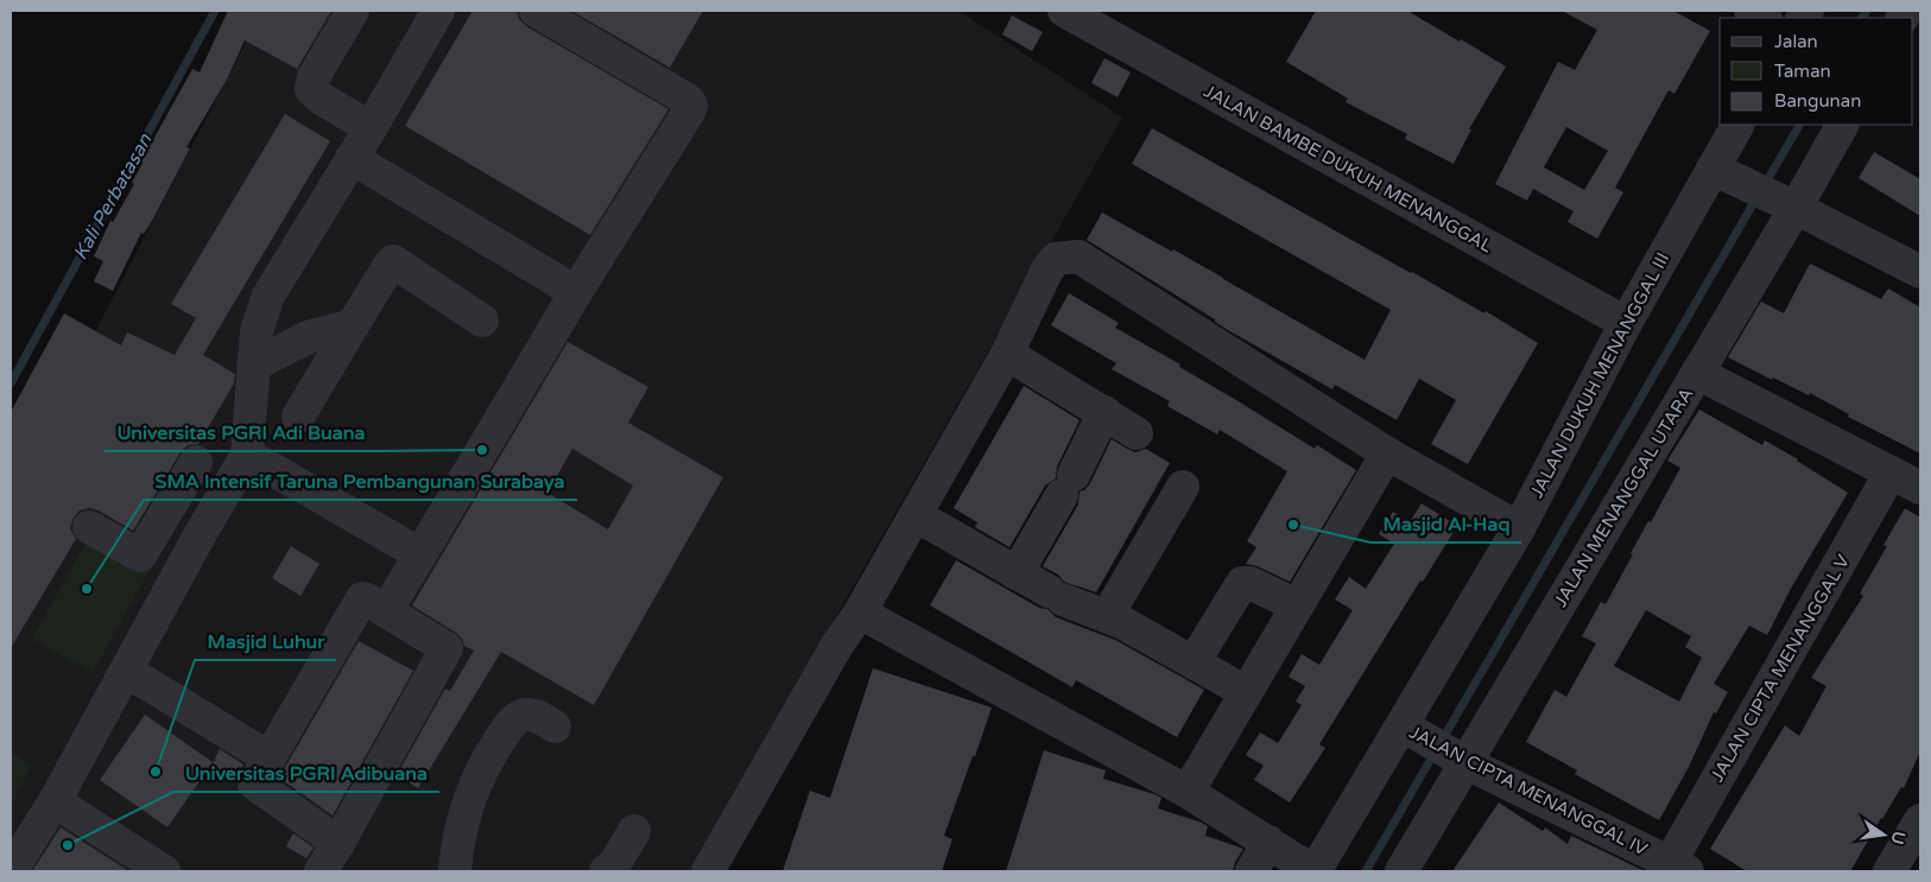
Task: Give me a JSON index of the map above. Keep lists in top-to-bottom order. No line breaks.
{"streets":{"street":["JALAN BAMBE DUKUH MENANGGAL","JALAN DUKUH MENANGGAL III","JALAN MENANGGAL UTARA","JALAN CIPTA MENANGGAL V","JALAN CIPTA MENANGGAL IV"]},"crossings":[["JALAN BAMBE DUKUH MENANGGAL","JALAN DUKUH MENANGGAL III"],["JALAN DUKUH MENANGGAL III","JALAN CIPTA MENANGGAL IV"],["JALAN MENANGGAL UTARA","JALAN CIPTA MENANGGAL IV"],["JALAN CIPTA MENANGGAL V","JALAN CIPTA MENANGGAL IV"]],"water":["Kali Perbatasan"],"places":["Universitas PGRI Adi Buana","Masjid Al-Haq","SMA Intensif Taruna Pembangunan Surabaya","Masjid Luhur","Universitas PGRI Adibuana"],"legend":["Jalan","Taman","Bangunan"],"north":"right"}
